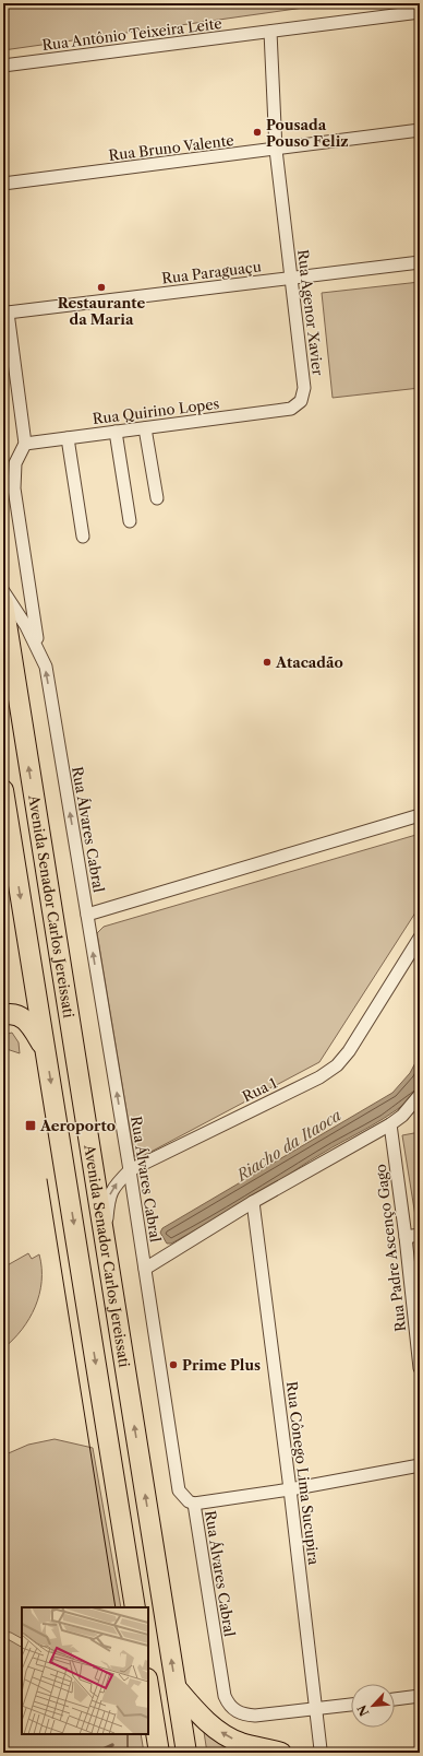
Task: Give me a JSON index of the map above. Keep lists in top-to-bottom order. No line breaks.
{"streets":{"main road":["Avenida Senador Carlos Jereissati"],"street":["Rua Antônio Teixeira Leite","Rua Bruno Valente","Rua Paraguaçu","Rua Agenor Xavier","Rua Quirino Lopes","Rua Álvares Cabral","Rua 1","Rua Padre Ascenço Gago","Rua Cônego Lima Sucupira"]},"crossings":[["Rua Antônio Teixeira Leite","Rua Agenor Xavier"],["Rua Bruno Valente","Rua Agenor Xavier"],["Rua Paraguaçu","Rua Agenor Xavier"],["Rua Agenor Xavier","Rua Quirino Lopes"],["Rua Quirino Lopes","Rua Álvares Cabral"],["Rua Álvares Cabral","Rua 1"],["Rua Álvares Cabral","Rua Cônego Lima Sucupira"],["Avenida Senador Carlos Jereissati","Rua 1"]],"one_way":["Rua Álvares Cabral"],"water":["Riacho da Itaoca"],"places":{"other":["Pousada Pouso Feliz","Restaurante da Maria","Atacadão","Prime Plus"],"transit":["Aeroporto"]},"north":"bottom left"}
